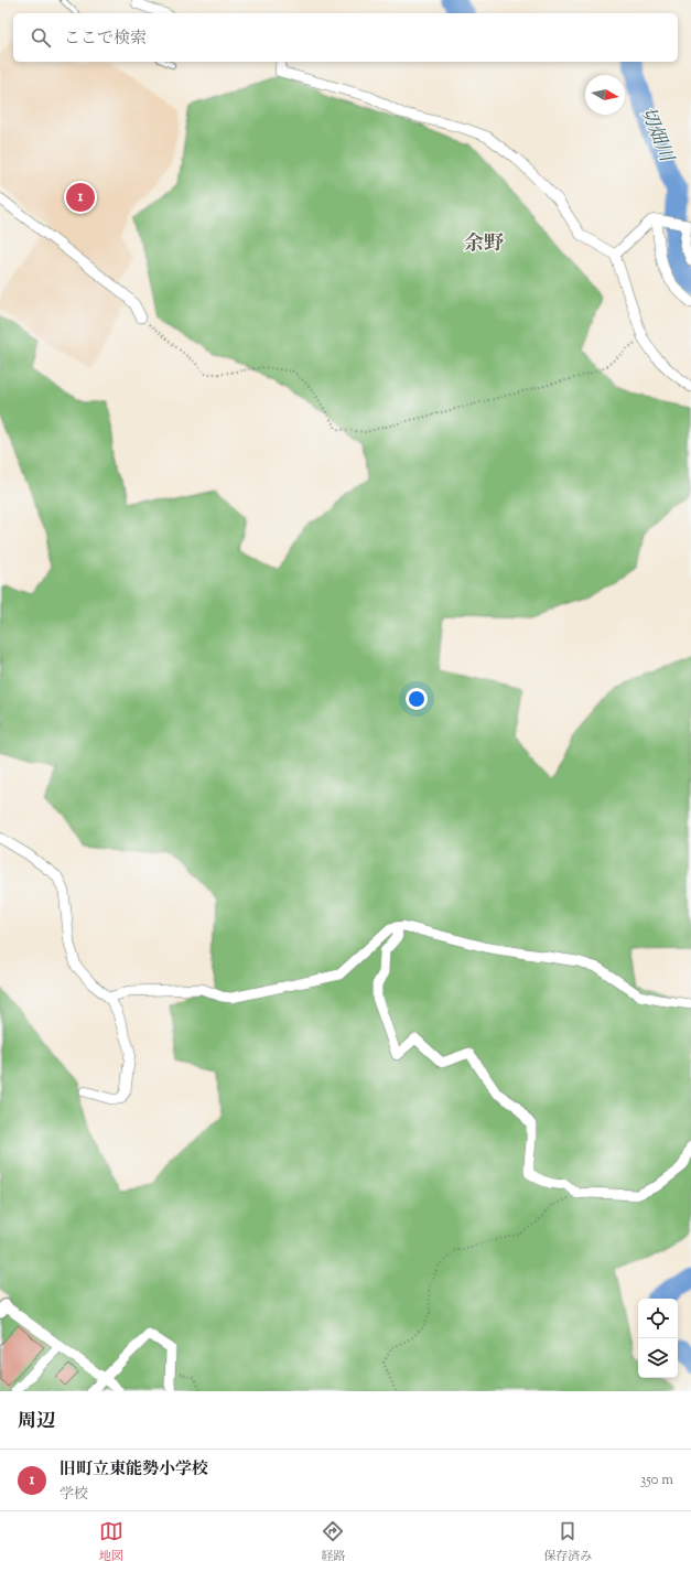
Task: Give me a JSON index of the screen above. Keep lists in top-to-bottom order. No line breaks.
{"districts":["余野"],"water":["切畑川"],"north":"right","page":{"search":"ここで検索","pins":"1","heading":"周辺","list":[{"mark":"1","name":"旧町立東能勢小学校","note":"学校","value":"350 m"}],"nav":["地図","経路","保存済み"]}}
